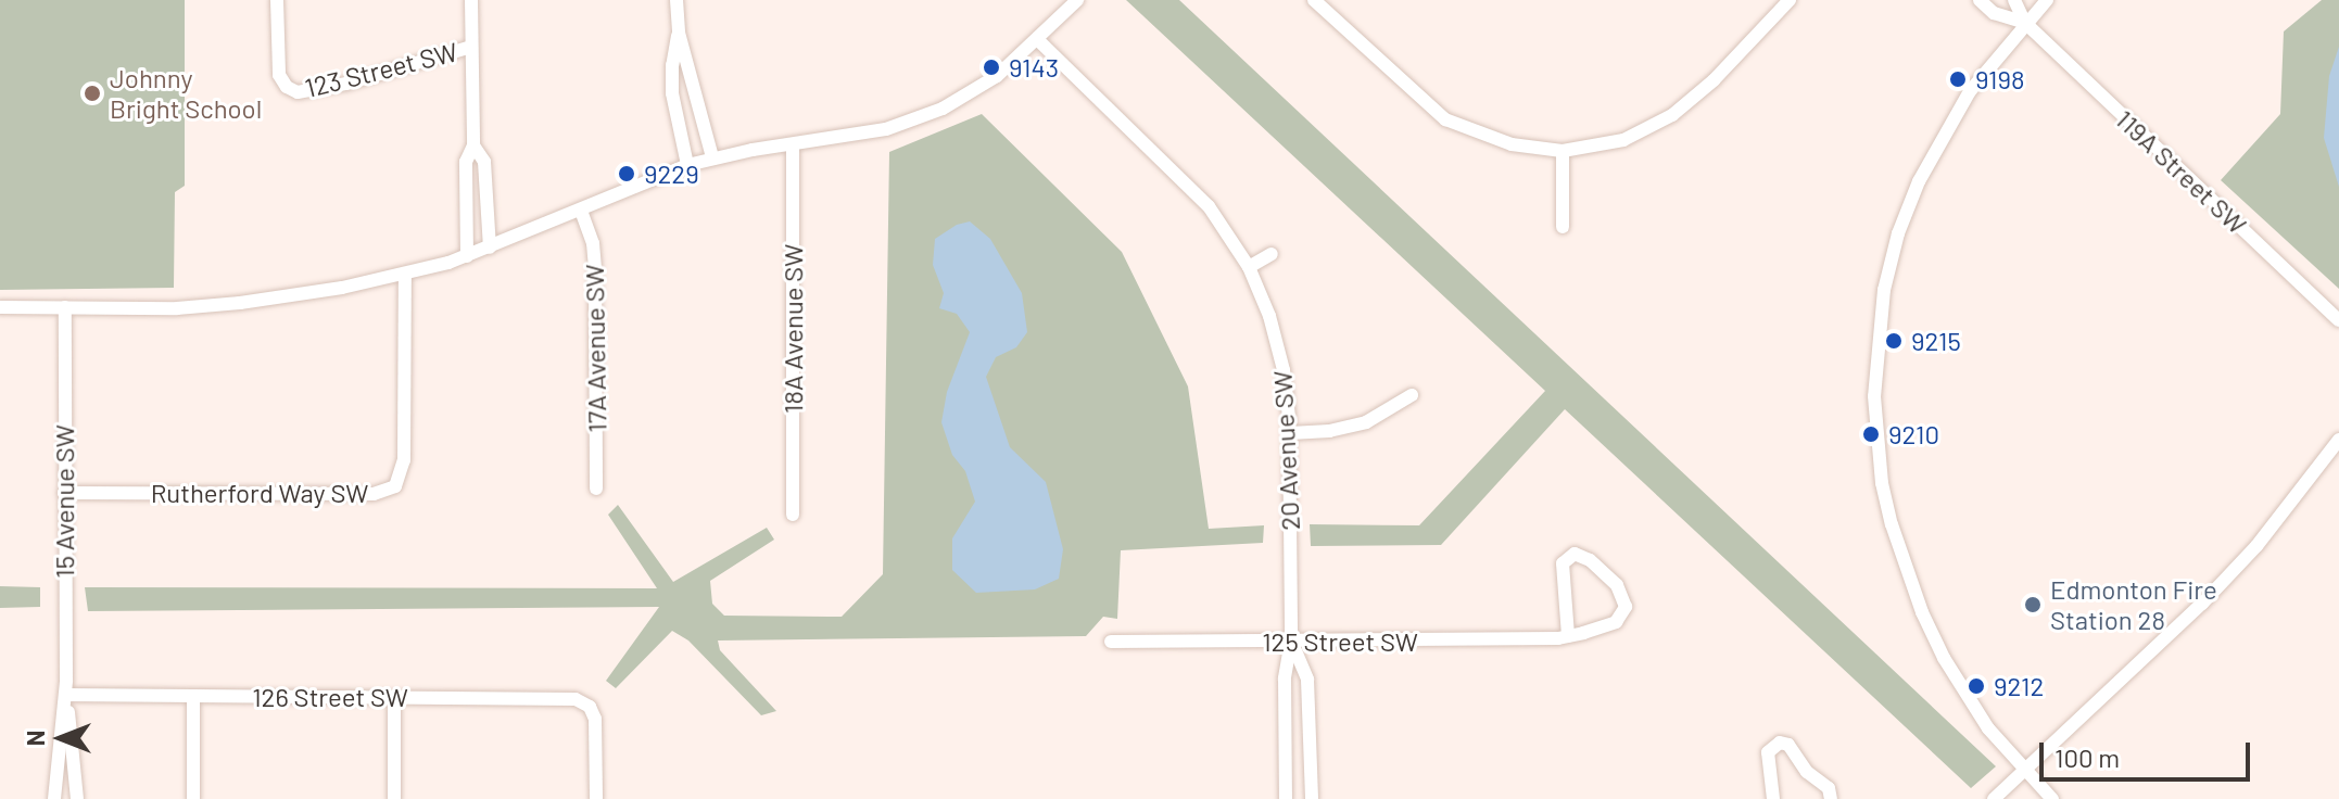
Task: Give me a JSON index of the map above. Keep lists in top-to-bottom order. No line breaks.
{"streets":{"street":["123 Street SW","119A Street SW","18A Avenue SW","17A Avenue SW","20 Avenue SW","Rutherford Way SW","15 Avenue SW","125 Street SW","126 Street SW"]},"crossings":[["20 Avenue SW","125 Street SW"],["Rutherford Way SW","15 Avenue SW"],["15 Avenue SW","126 Street SW"]],"places":["9143","9198","Johnny Bright School","9229","9215","9210","Edmonton Fire Station 28","9212"],"scale_bar":"100 m","north":"left"}
